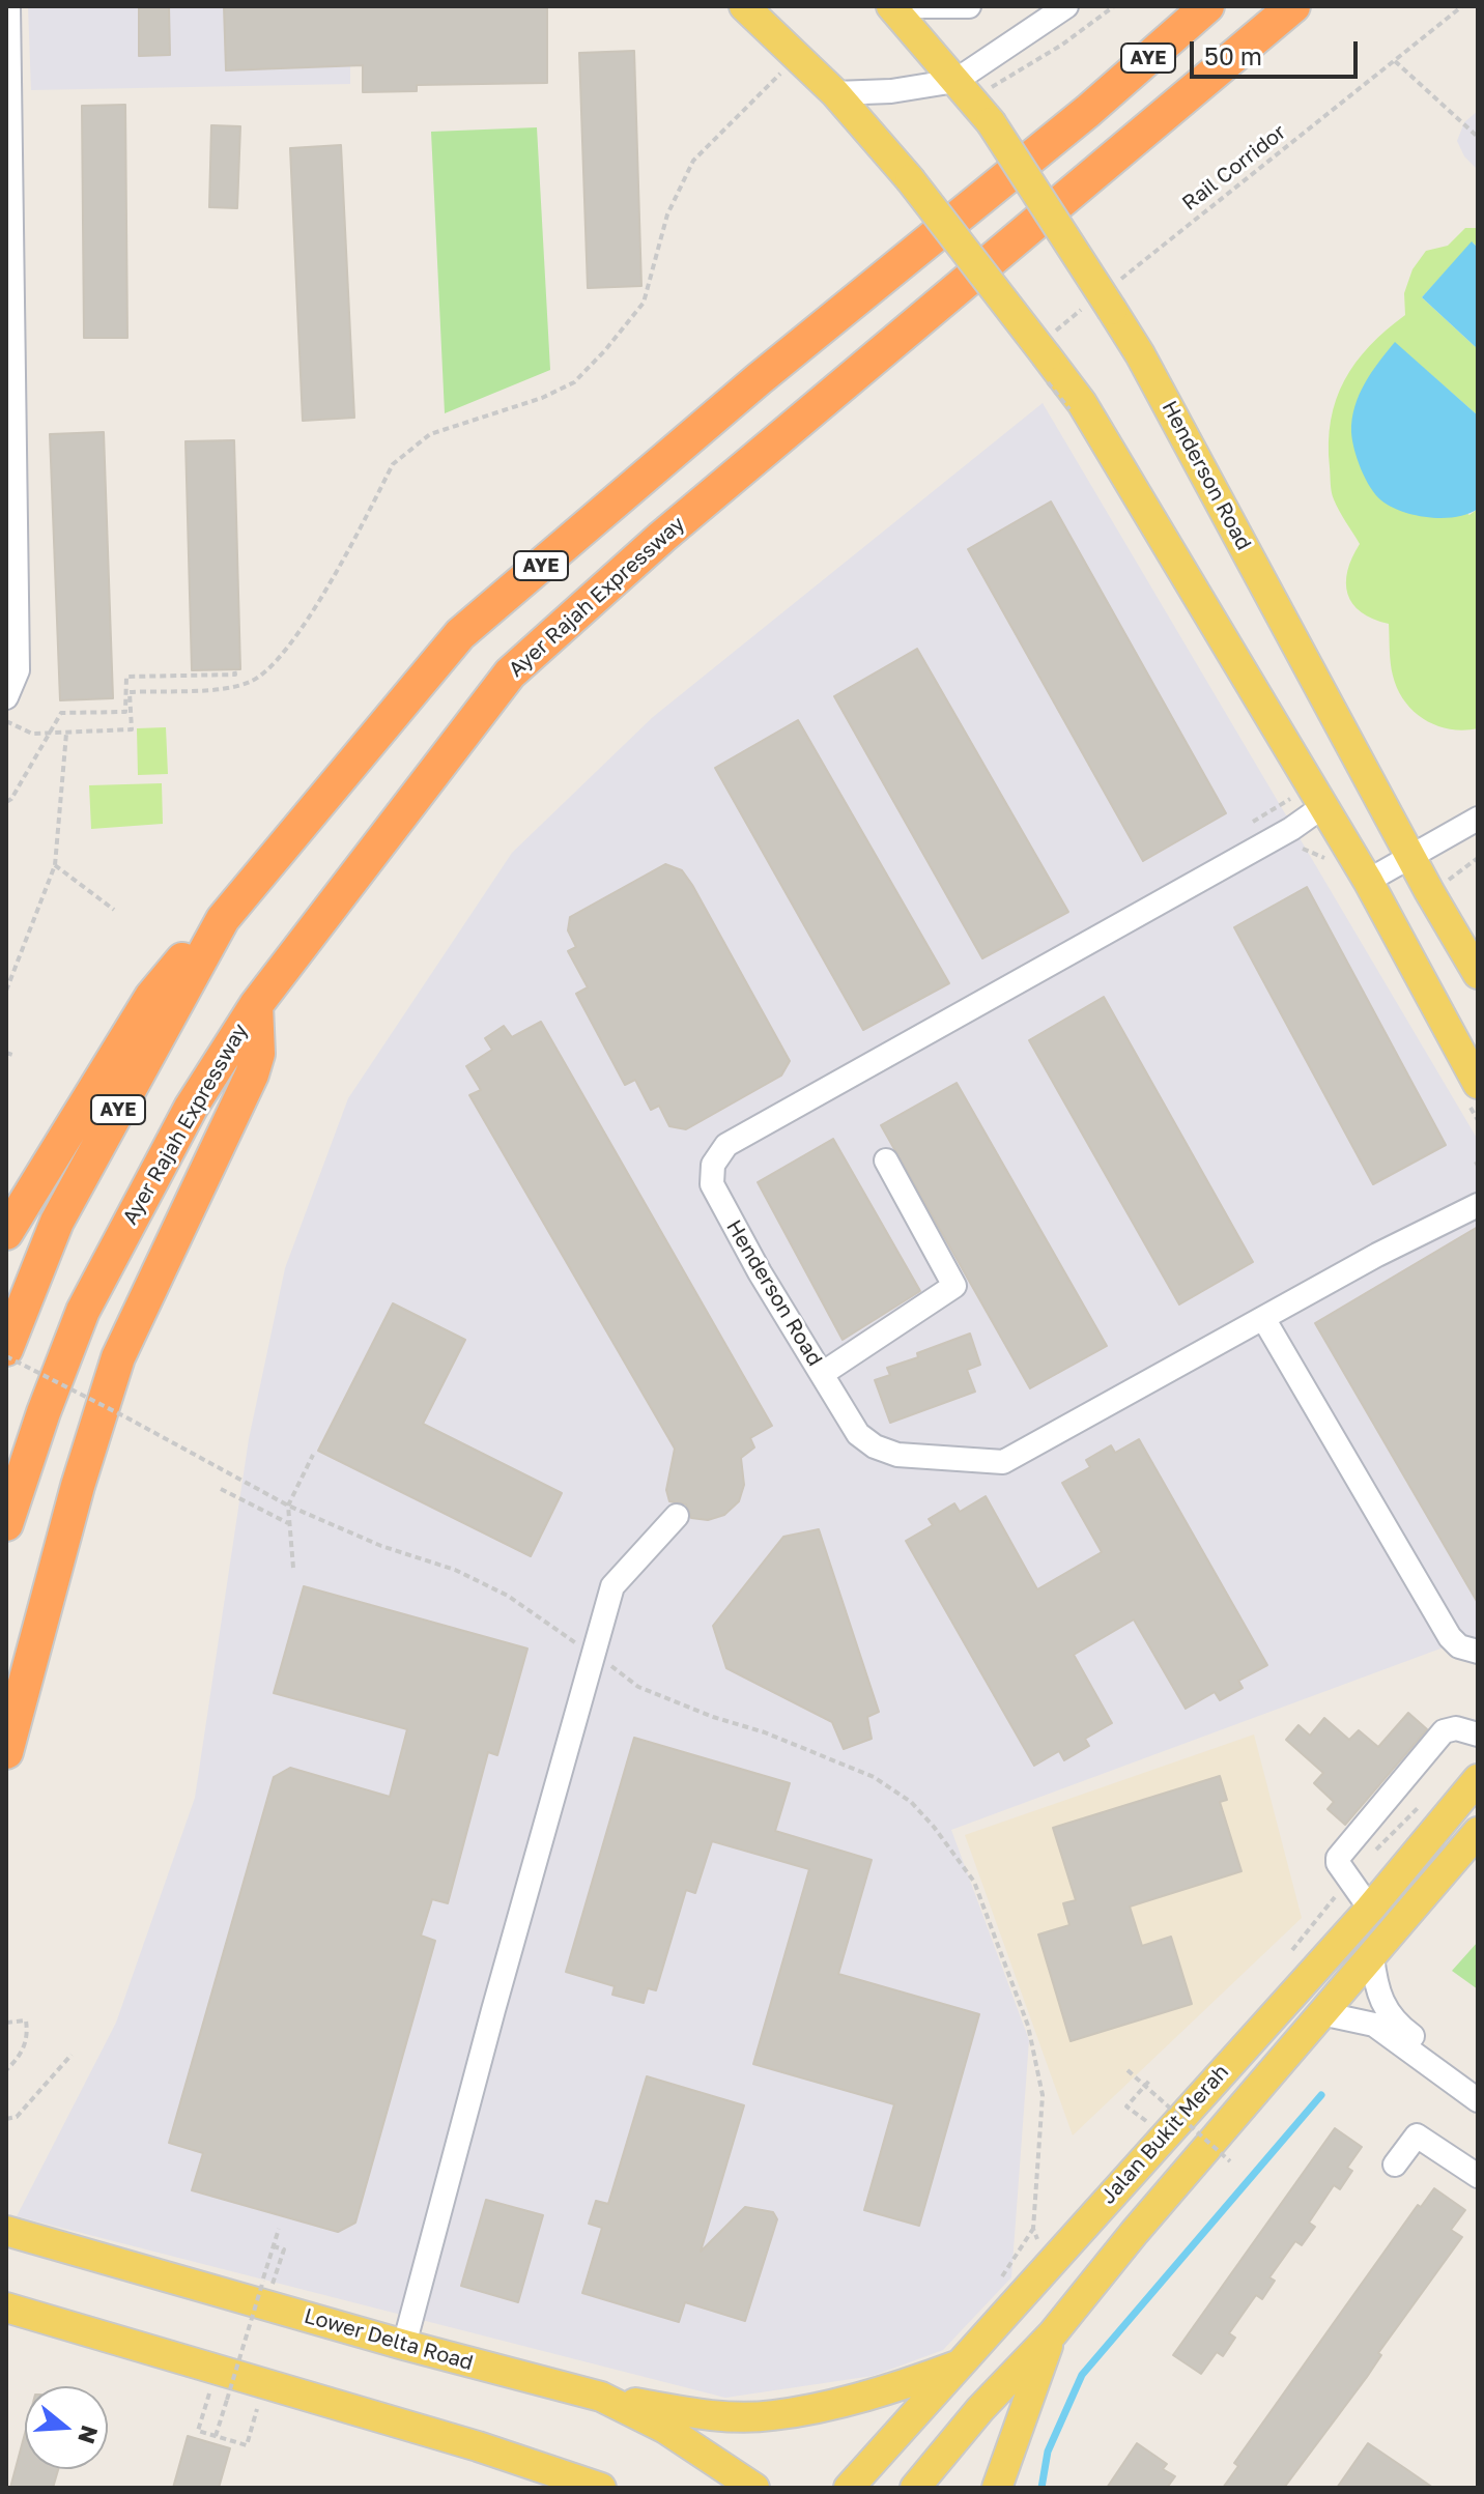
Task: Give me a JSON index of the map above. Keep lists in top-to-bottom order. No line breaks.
{"streets":{"highway":["AYE","Ayer Rajah Expressway"],"main road":["Henderson Road","Jalan Bukit Merah","Lower Delta Road"],"path":["Rail Corridor"]},"crossings":[["Rail Corridor","Henderson Road"]],"scale_bar":"50 m","north":"right"}
